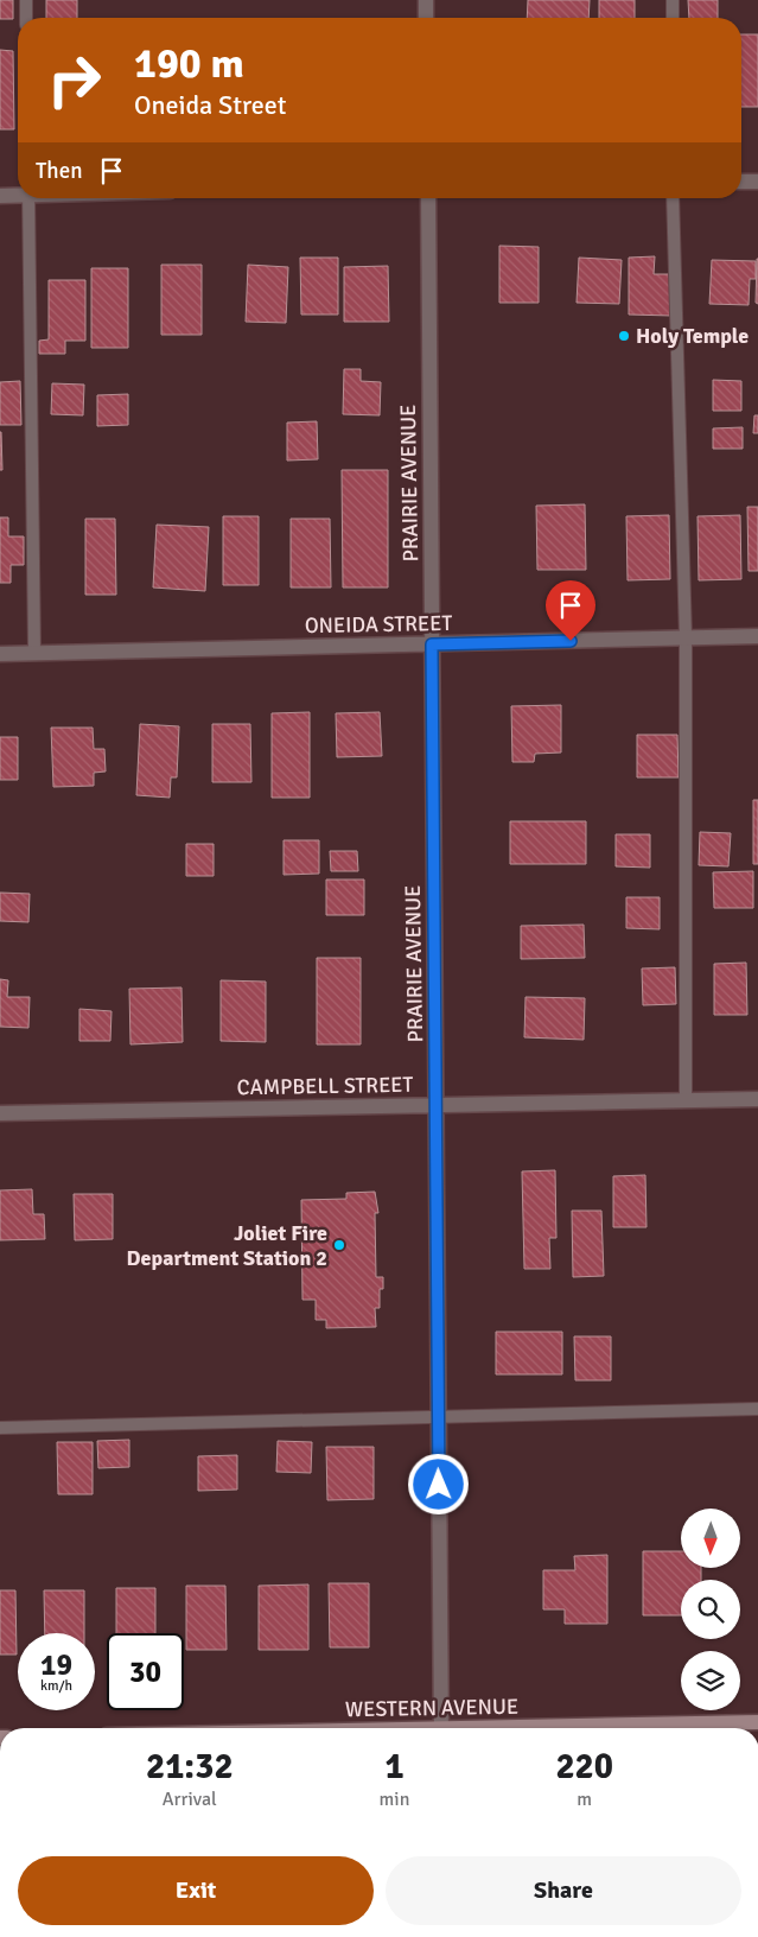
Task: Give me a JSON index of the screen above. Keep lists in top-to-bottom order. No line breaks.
{"streets":{"street":["PRAIRIE AVENUE","ONEIDA STREET","CAMPBELL STREET","WESTERN AVENUE"]},"crossings":[["PRAIRIE AVENUE","ONEIDA STREET"],["PRAIRIE AVENUE","CAMPBELL STREET"]],"places":["Holy Temple","Joliet Fire Department Station 2"],"north":"bottom","page":{"turn":["190 m","Oneida Street"],"then":"Then","speed":"19 km/h","limit":"30","eta":["21:32","Arrival","1","min","220","m"],"buttons":["Exit","Share"]}}
